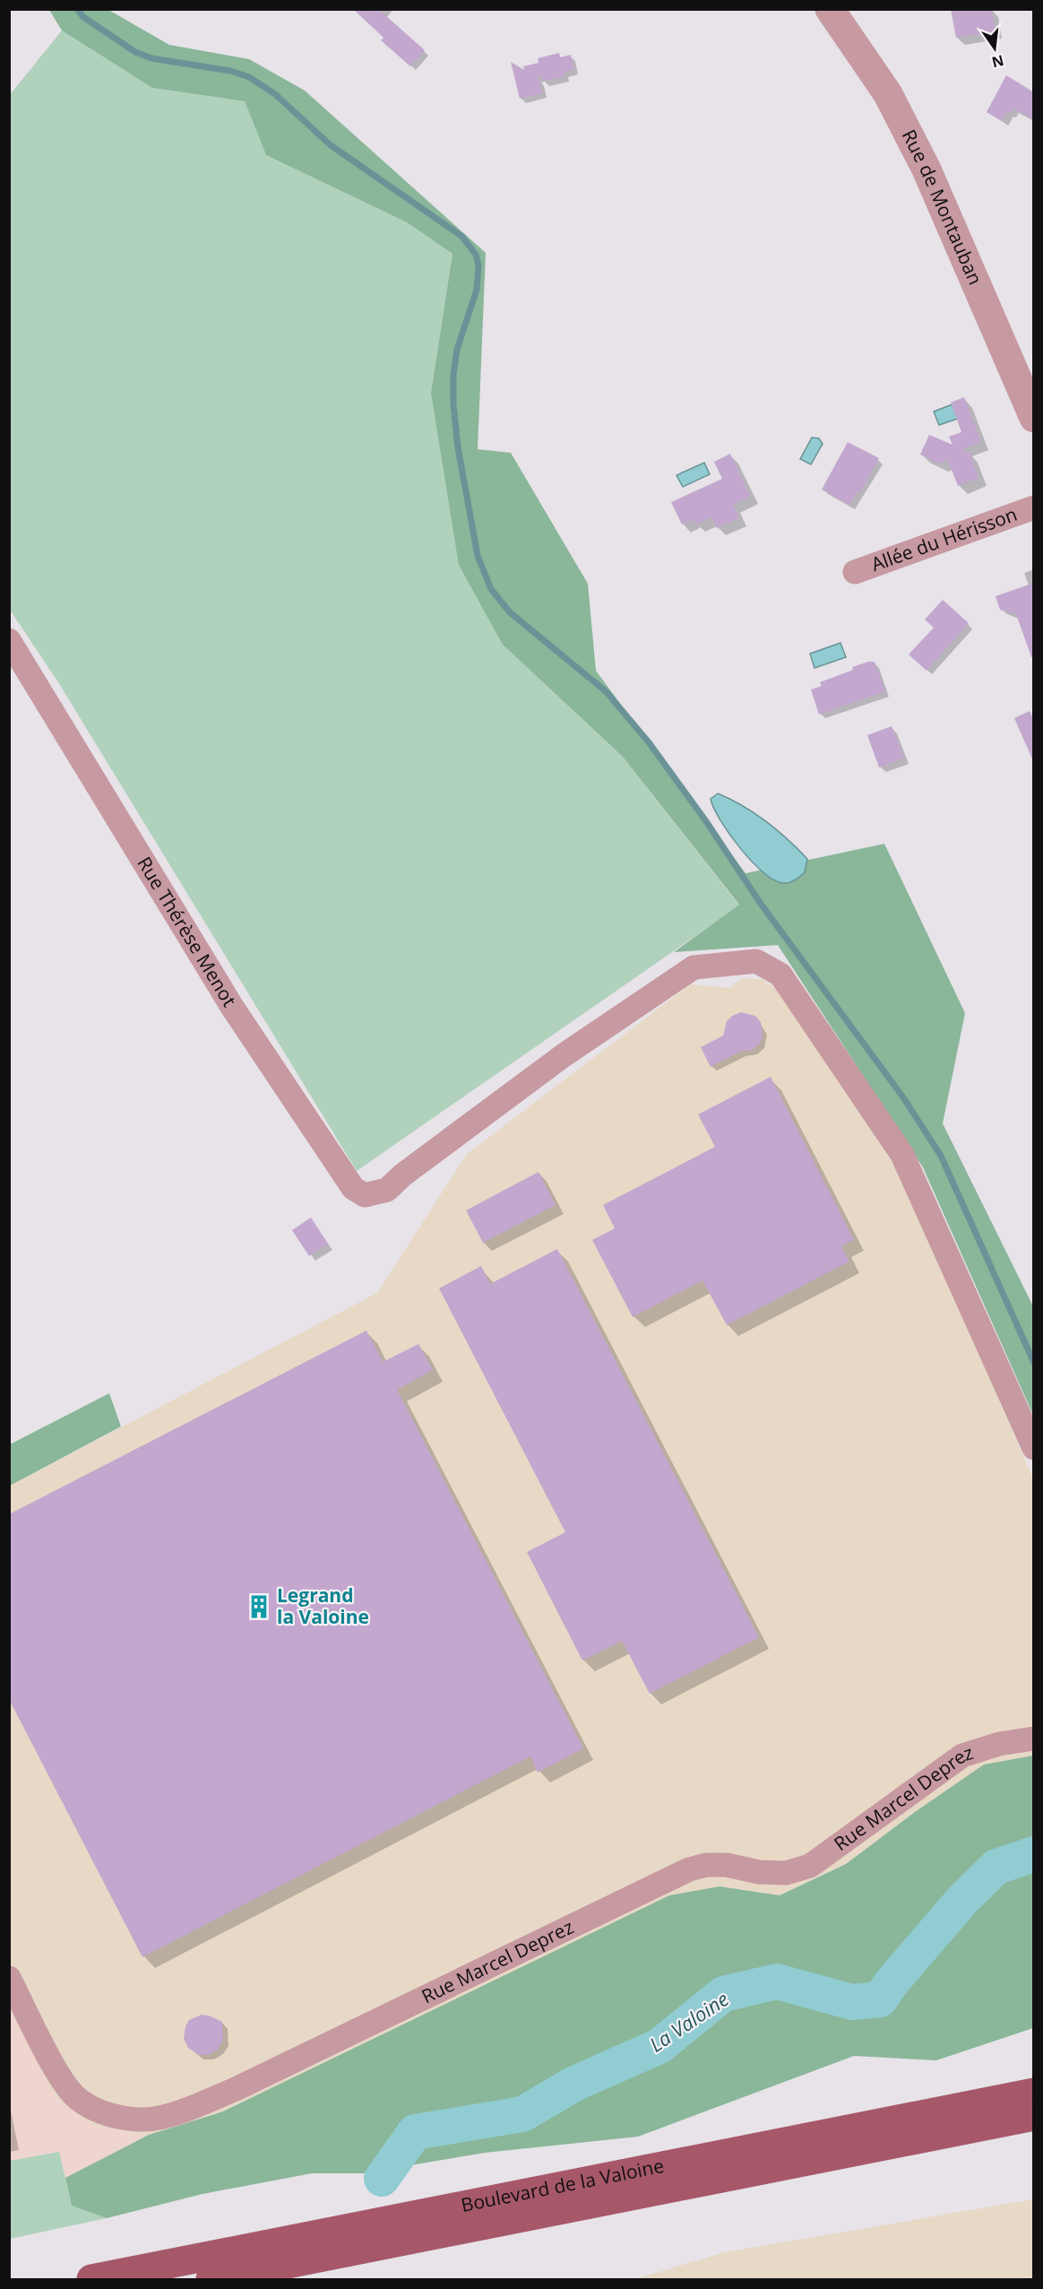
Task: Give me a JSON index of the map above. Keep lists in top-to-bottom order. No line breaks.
{"streets":{"main road":["Boulevard de la Valoine"],"street":["Rue de Montauban","Allée du Hérisson","Rue Thérèse Menot","Rue Marcel Deprez"]},"water":["La Valoine"],"places":{"building":["Legrand la Valoine"]},"north":"bottom"}
